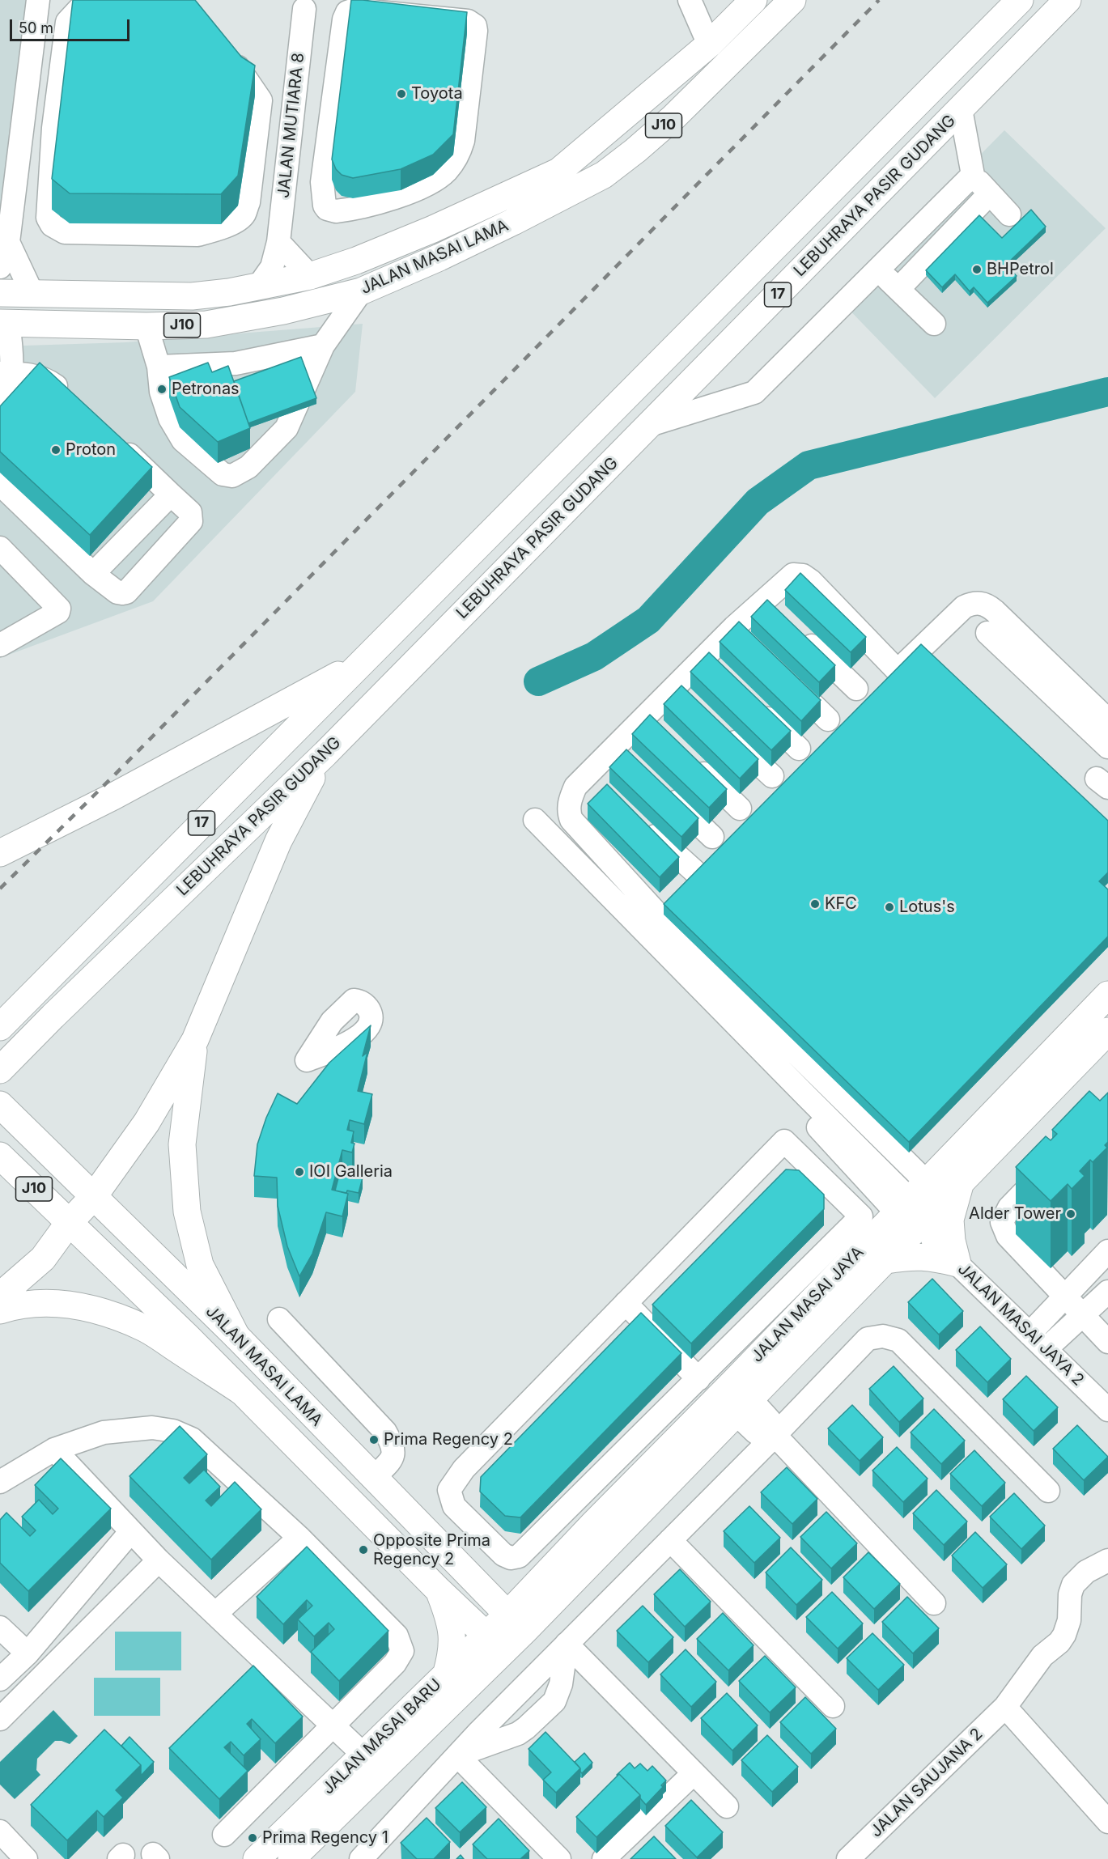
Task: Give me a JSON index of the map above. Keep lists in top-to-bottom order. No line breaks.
{"streets":{"main road":["J10","LEBUHRAYA PASIR GUDANG","JALAN MASAI LAMA","17","JALAN MASAI JAYA","JALAN MASAI BARU"],"street":["JALAN MUTIARA 8","JALAN MASAI JAYA 2","JALAN SAUJANA 2"]},"crossings":[["JALAN MUTIARA 8","JALAN MASAI LAMA"],["JALAN MASAI LAMA","JALAN MASAI JAYA"],["JALAN MASAI LAMA","JALAN MASAI BARU"],["JALAN MASAI JAYA","JALAN MASAI JAYA 2"],["JALAN MASAI JAYA","JALAN MASAI BARU"]],"places":["Toyota","BHPetrol","Petronas","Proton","KFC","Lotus's","IOI Galleria","Alder Tower","Prima Regency 2","Opposite Prima Regency 2","Prima Regency 1"],"scale_bar":"50 m"}
